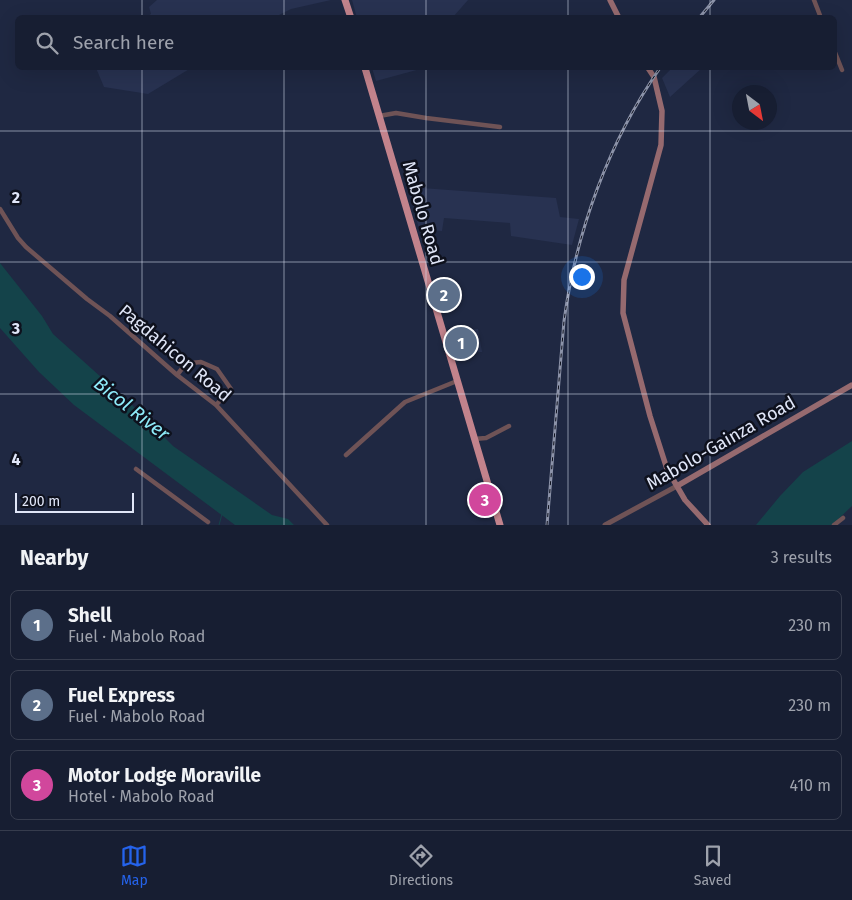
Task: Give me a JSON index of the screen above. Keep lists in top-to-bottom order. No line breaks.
{"streets":{"highway":["Mabolo Road"],"main road":["Mabolo-Gainza Road"],"street":["Pagdahicon Road"]},"water":["Bicol River"],"scale_bar":"200 m","north":"bottom right","page":{"search":"Search here","pins":["2","1","3"],"scale":"200 m","heading":["Nearby","3 results"],"list":[{"mark":"1","name":"Shell","note":"Fuel · Mabolo Road","value":"230 m"},{"mark":"2","name":"Fuel Express","note":"Fuel · Mabolo Road","value":"230 m"},{"mark":"3","name":"Motor Lodge Moraville","note":"Hotel · Mabolo Road","value":"410 m"}],"nav":["Map","Directions","Saved"]},"grid":{"rows":["2","3","4"]}}
